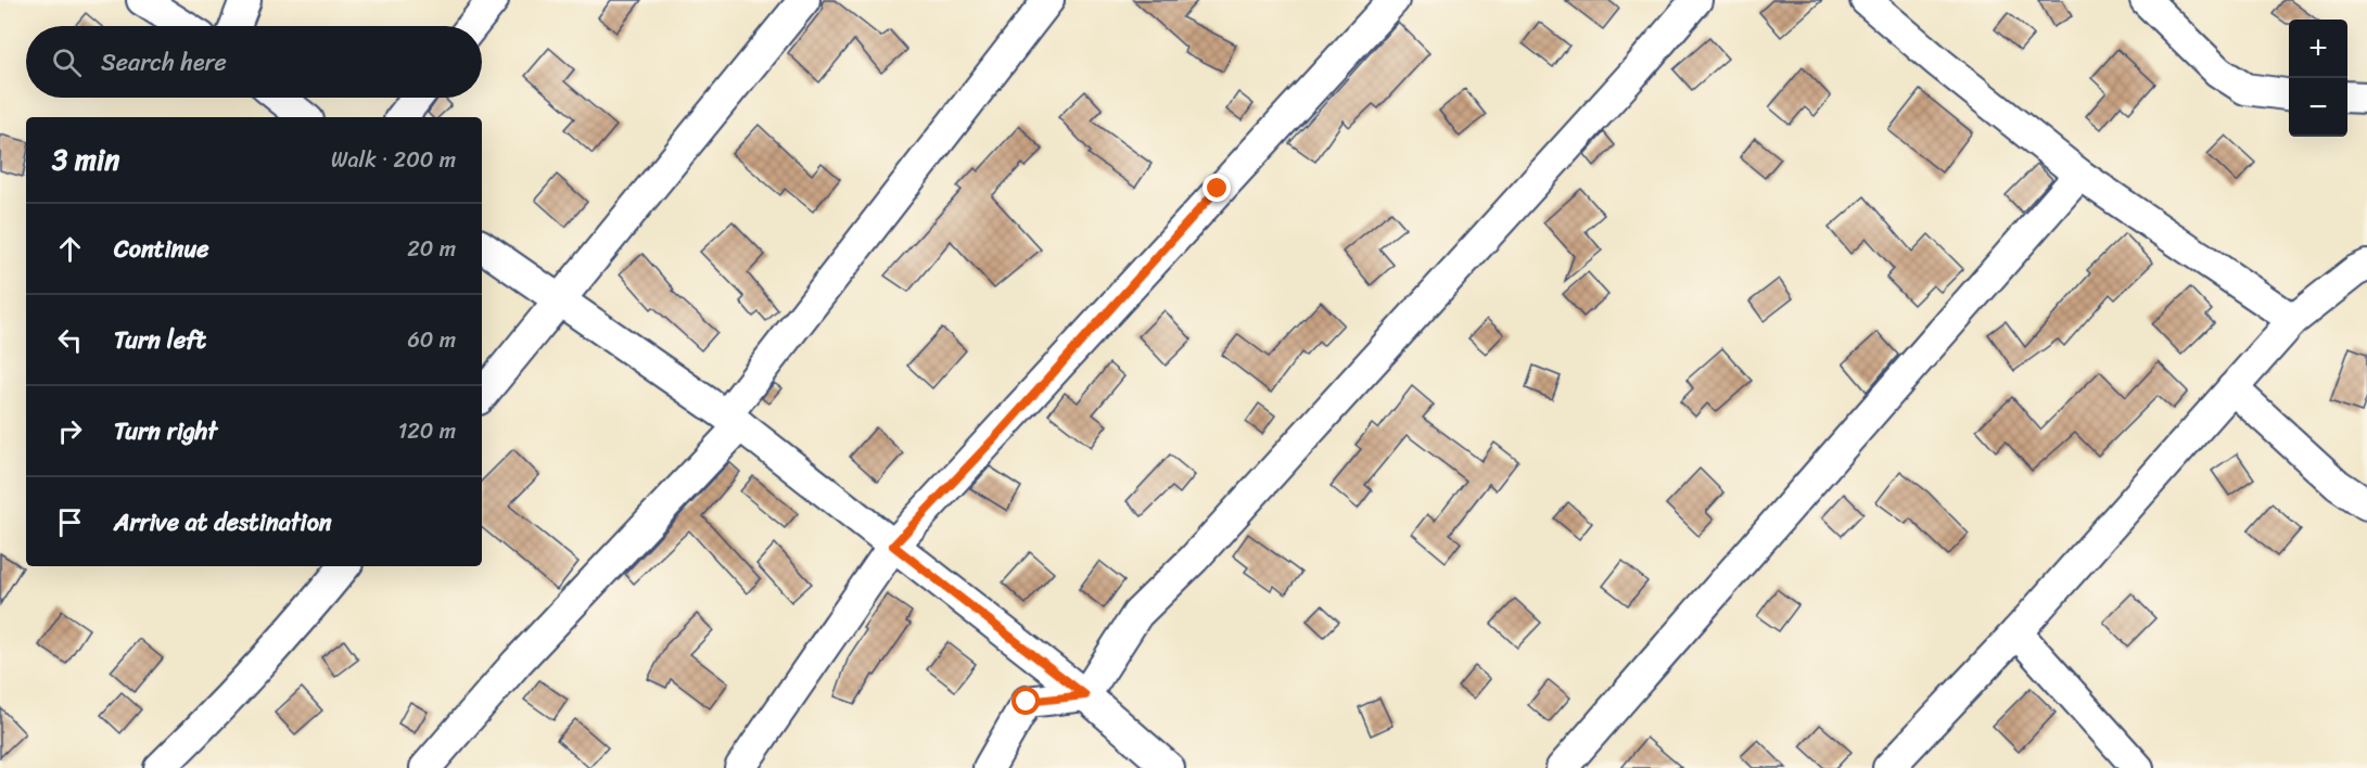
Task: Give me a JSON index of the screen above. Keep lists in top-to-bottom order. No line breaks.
{"page":{"map_buttons":["+","−"],"search":"Search here","heading":["3 min","Walk · 200 m"],"list":[["Continue","20 m"],["Turn left","60 m"],["Turn right","120 m"],"Arrive at destination"]}}
